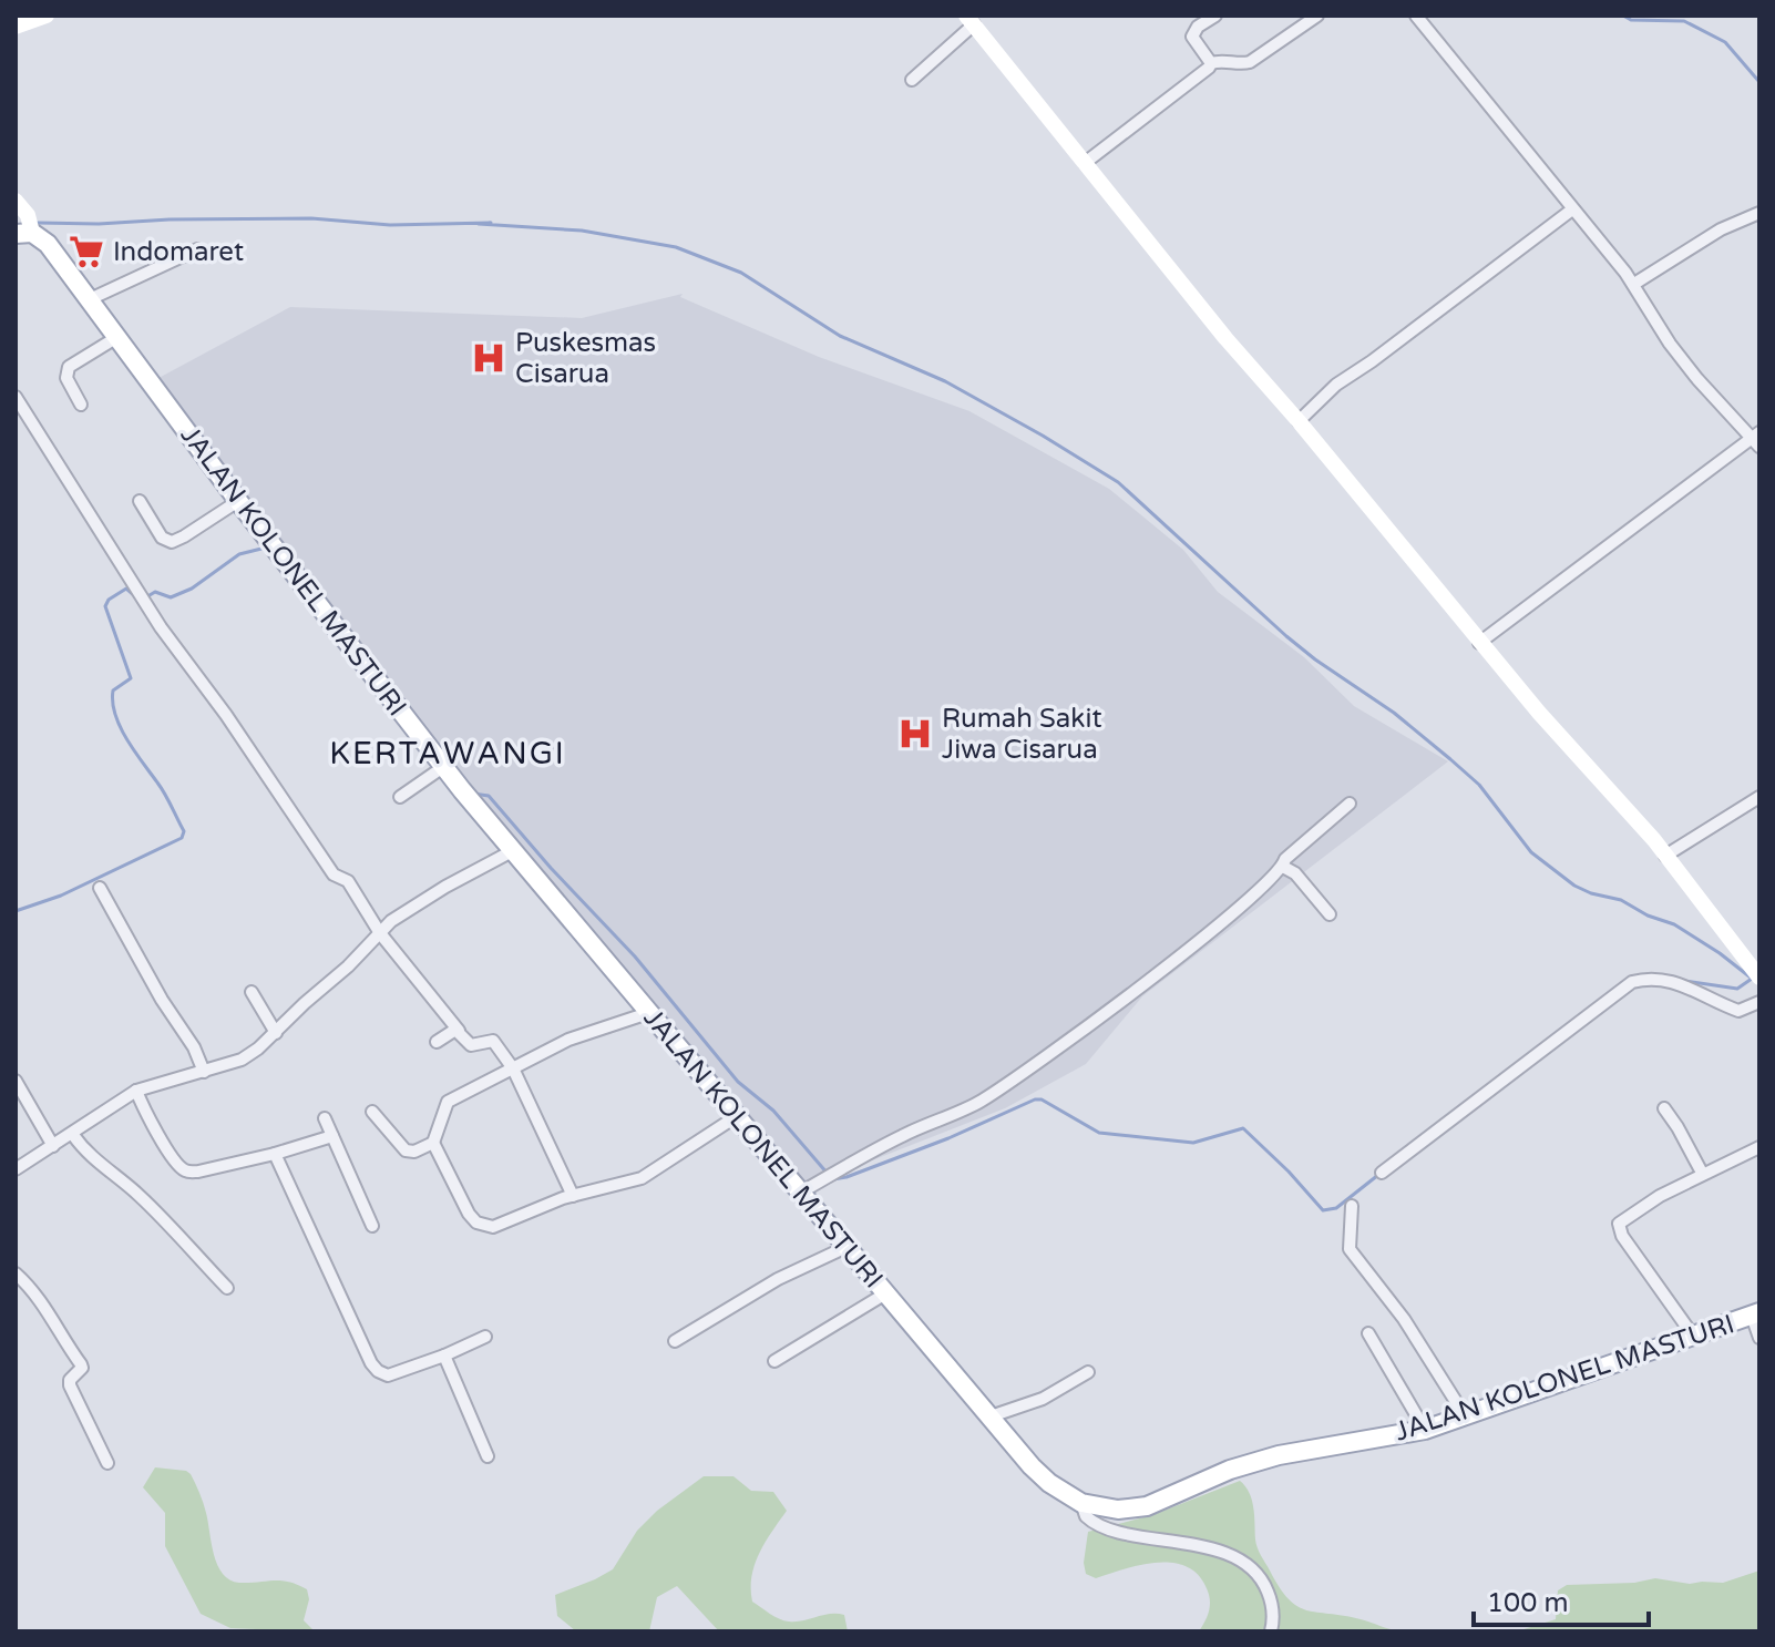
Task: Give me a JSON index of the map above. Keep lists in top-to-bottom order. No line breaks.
{"streets":{"main road":["JALAN KOLONEL MASTURI"]},"districts":["KERTAWANGI"],"places":{"supermarket":["Indomaret"],"hospital":["Puskesmas Cisarua","Rumah Sakit Jiwa Cisarua"]},"scale_bar":"100 m"}
